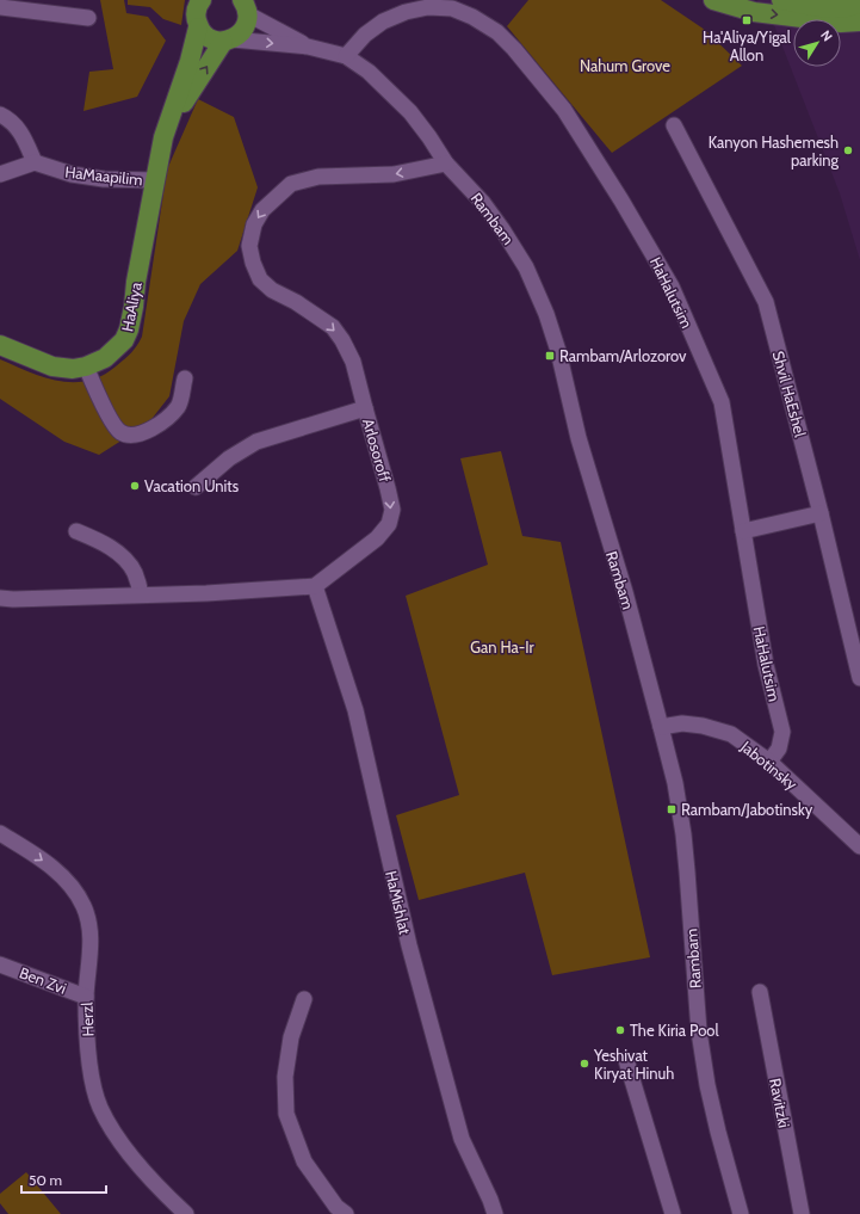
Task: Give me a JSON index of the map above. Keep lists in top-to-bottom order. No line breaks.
{"streets":{"main road":["HaAliya"],"street":["HaMaapilim","Rambam","HaHalutsim","Shvil HaEshel","Arlosoroff","Jabotinsky","HaMishlat","Ben Zvi","Herzl","Ravitzki"]},"crossings":[["HaMaapilim","HaAliya"],["Rambam","HaHalutsim"],["Rambam","HaAliya"],["Rambam","Arlosoroff"],["Rambam","Jabotinsky"],["HaHalutsim","Jabotinsky"],["Arlosoroff","HaMishlat"],["Ben Zvi","Herzl"]],"one_way":["Herzl"],"parks":["Nahum Grove","Gan Ha-Ir"],"places":{"transit":["Ha'Aliya/Yigal Allon","Rambam/Arlozorov","Rambam/Jabotinsky"],"other":["Kanyon Hashemesh parking","Vacation Units","The Kiria Pool","Yeshivat Kiryat Hinuh"]},"scale_bar":"50 m","north":"top right"}
